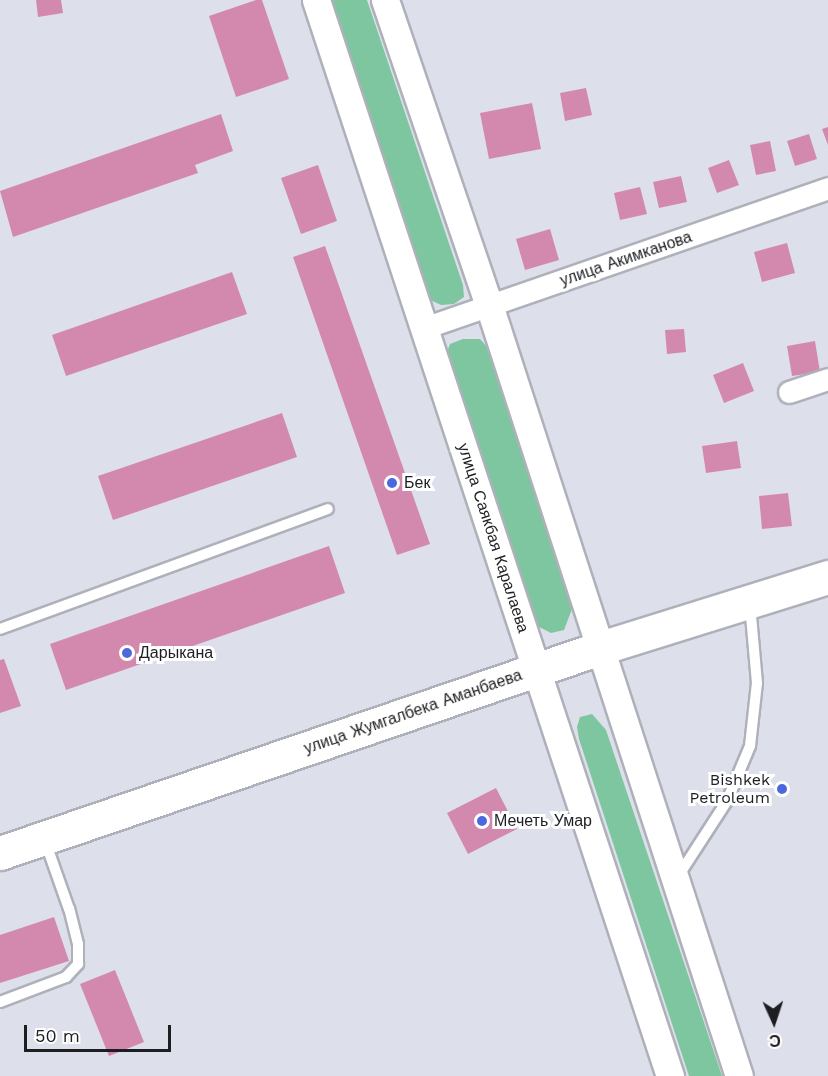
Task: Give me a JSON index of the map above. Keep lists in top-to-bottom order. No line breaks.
{"streets":{"main road":["улица Жумгалбека Аманбаева"],"street":["улица Акимканова","улица Саякбая Каралаева"]},"crossings":[["улица Акимканова","улица Саякбая Каралаева"],["улица Саякбая Каралаева","улица Жумгалбека Аманбаева"]],"places":["Бек","Дарыкана","Bishkek Petroleum","Мечеть Умар"],"scale_bar":"50 m","north":"bottom"}
